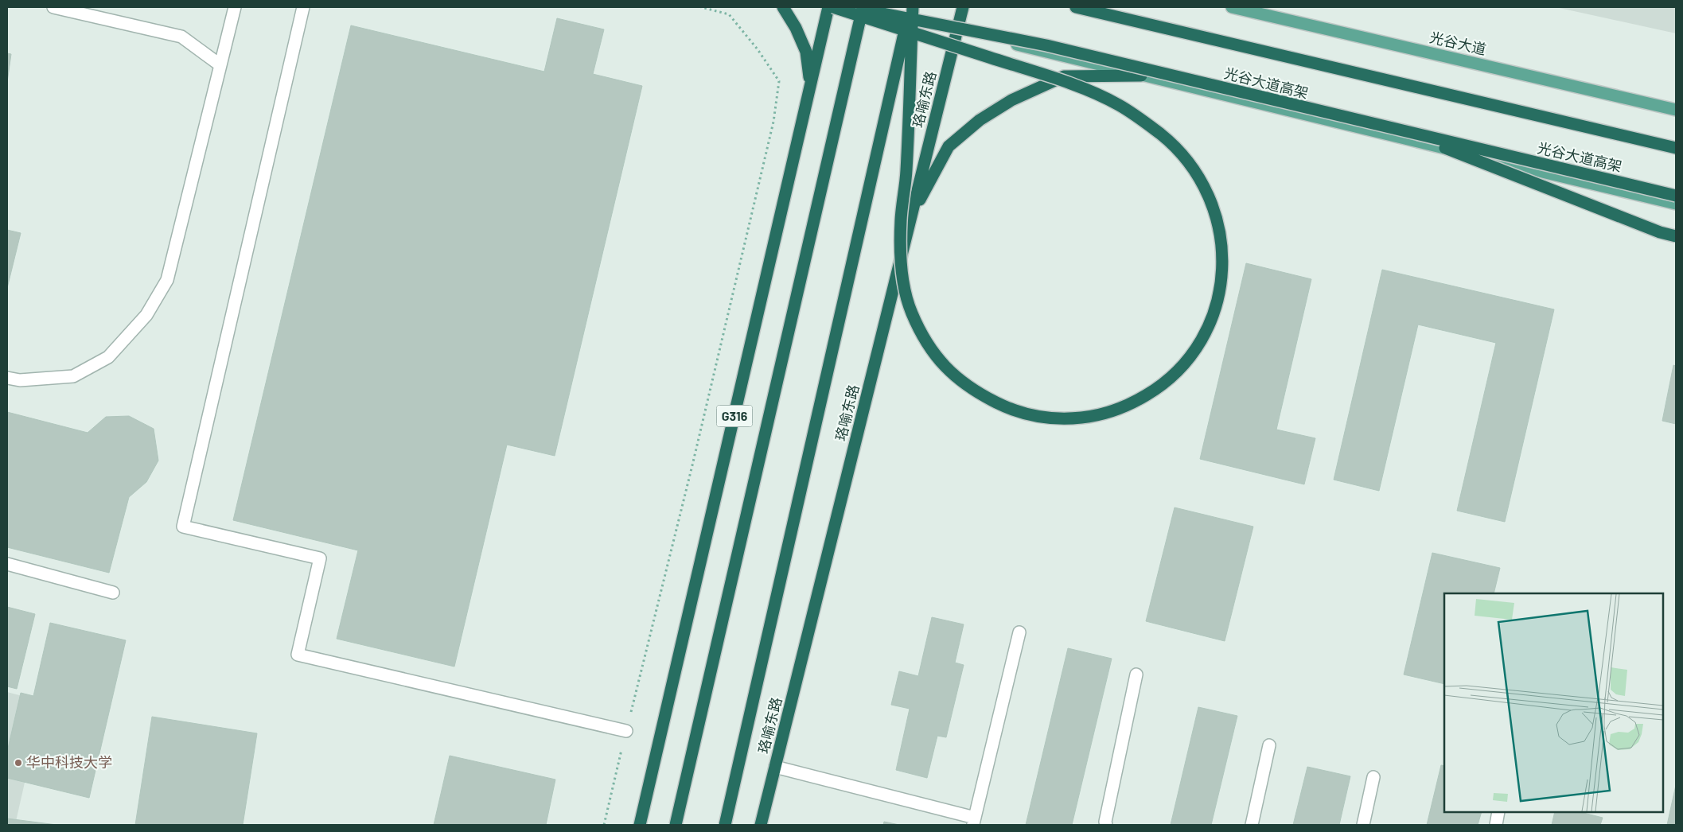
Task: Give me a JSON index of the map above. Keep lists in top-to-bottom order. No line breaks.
{"streets":{"highway":["光谷大道高架","珞喻东路","G316"],"main road":["光谷大道"]},"places":["华中科技大学"]}
